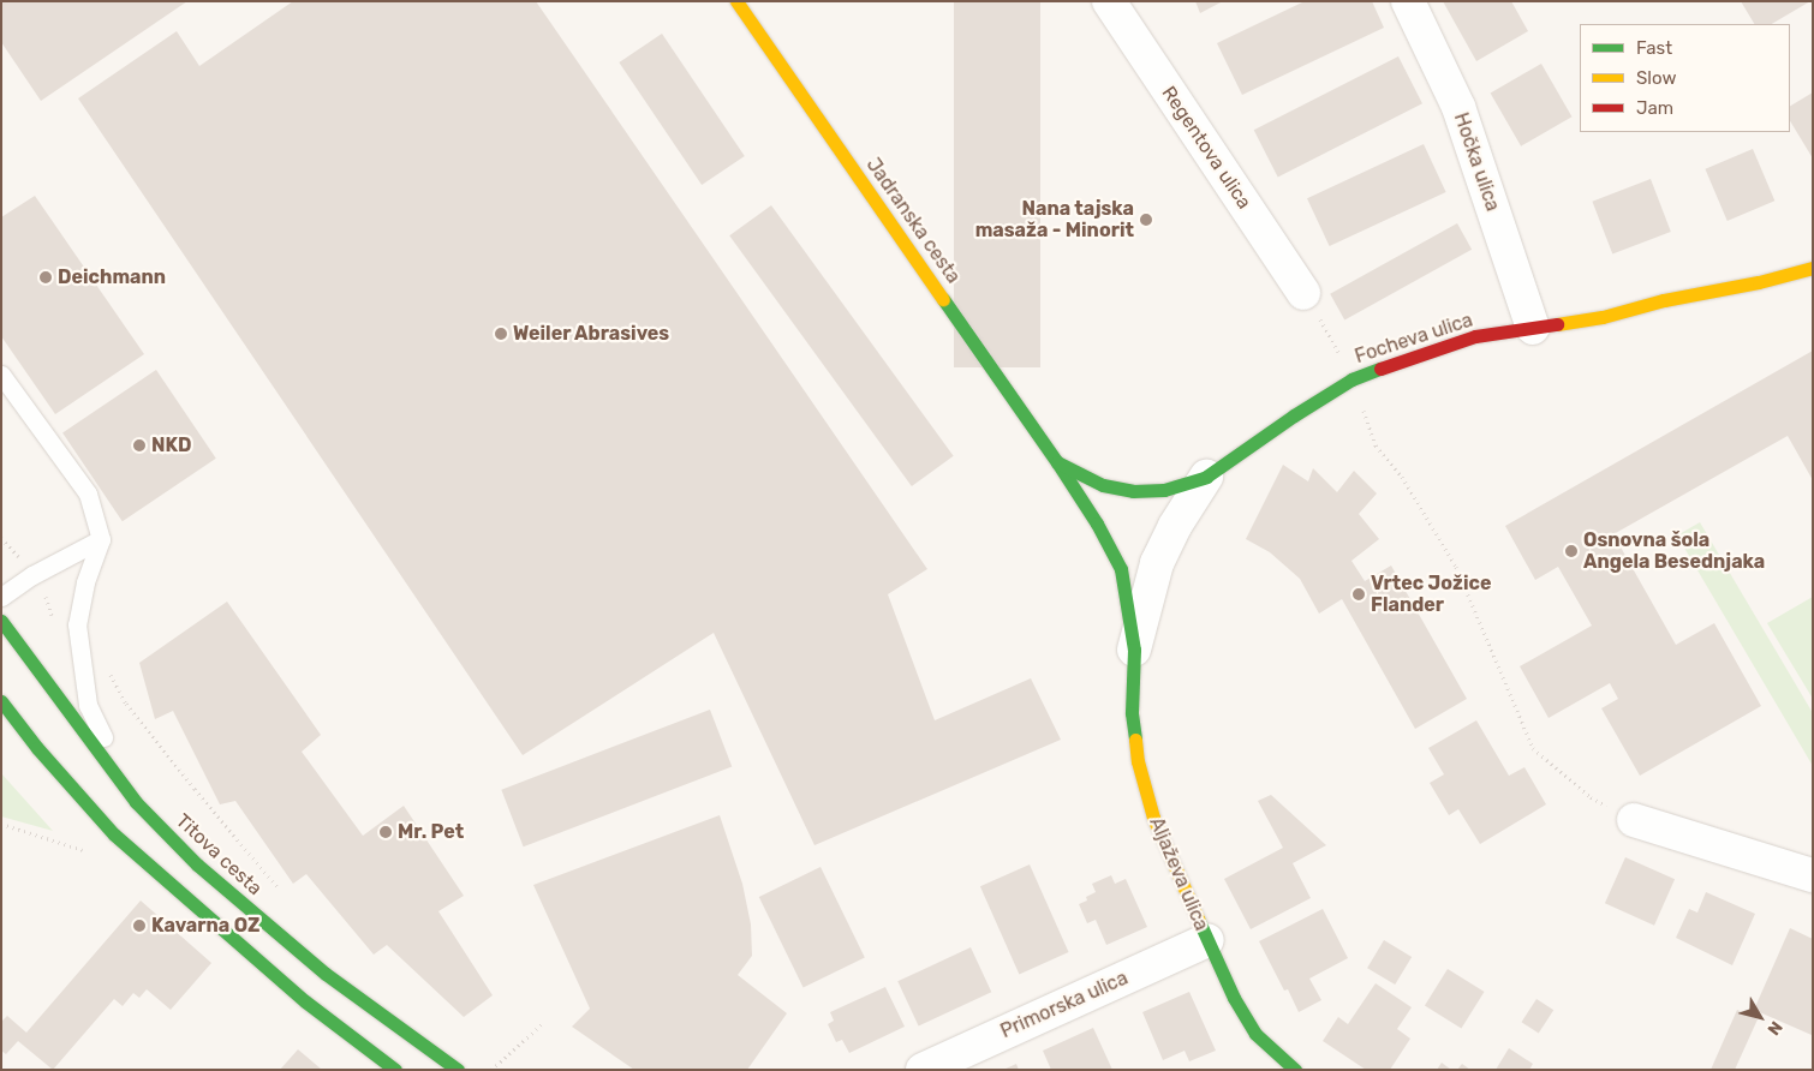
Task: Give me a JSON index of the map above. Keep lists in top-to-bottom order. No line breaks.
{"streets":{"street":["Regentova ulica","Hočka ulica","Jadranska cesta","Focheva ulica","Titova cesta","Aljaževa ulica","Primorska ulica"]},"crossings":[["Hočka ulica","Focheva ulica"],["Jadranska cesta","Focheva ulica"],["Jadranska cesta","Aljaževa ulica"],["Focheva ulica","Aljaževa ulica"],["Aljaževa ulica","Primorska ulica"]],"places":["Nana tajska masaža - Minorit","Deichmann","Weiler Abrasives","NKD","Osnovna šola Angela Besednjaka","Vrtec Jožice Flander","Mr. Pet","Kavarna OZ"],"legend":["Fast","Slow","Jam"],"north":"bottom right"}
